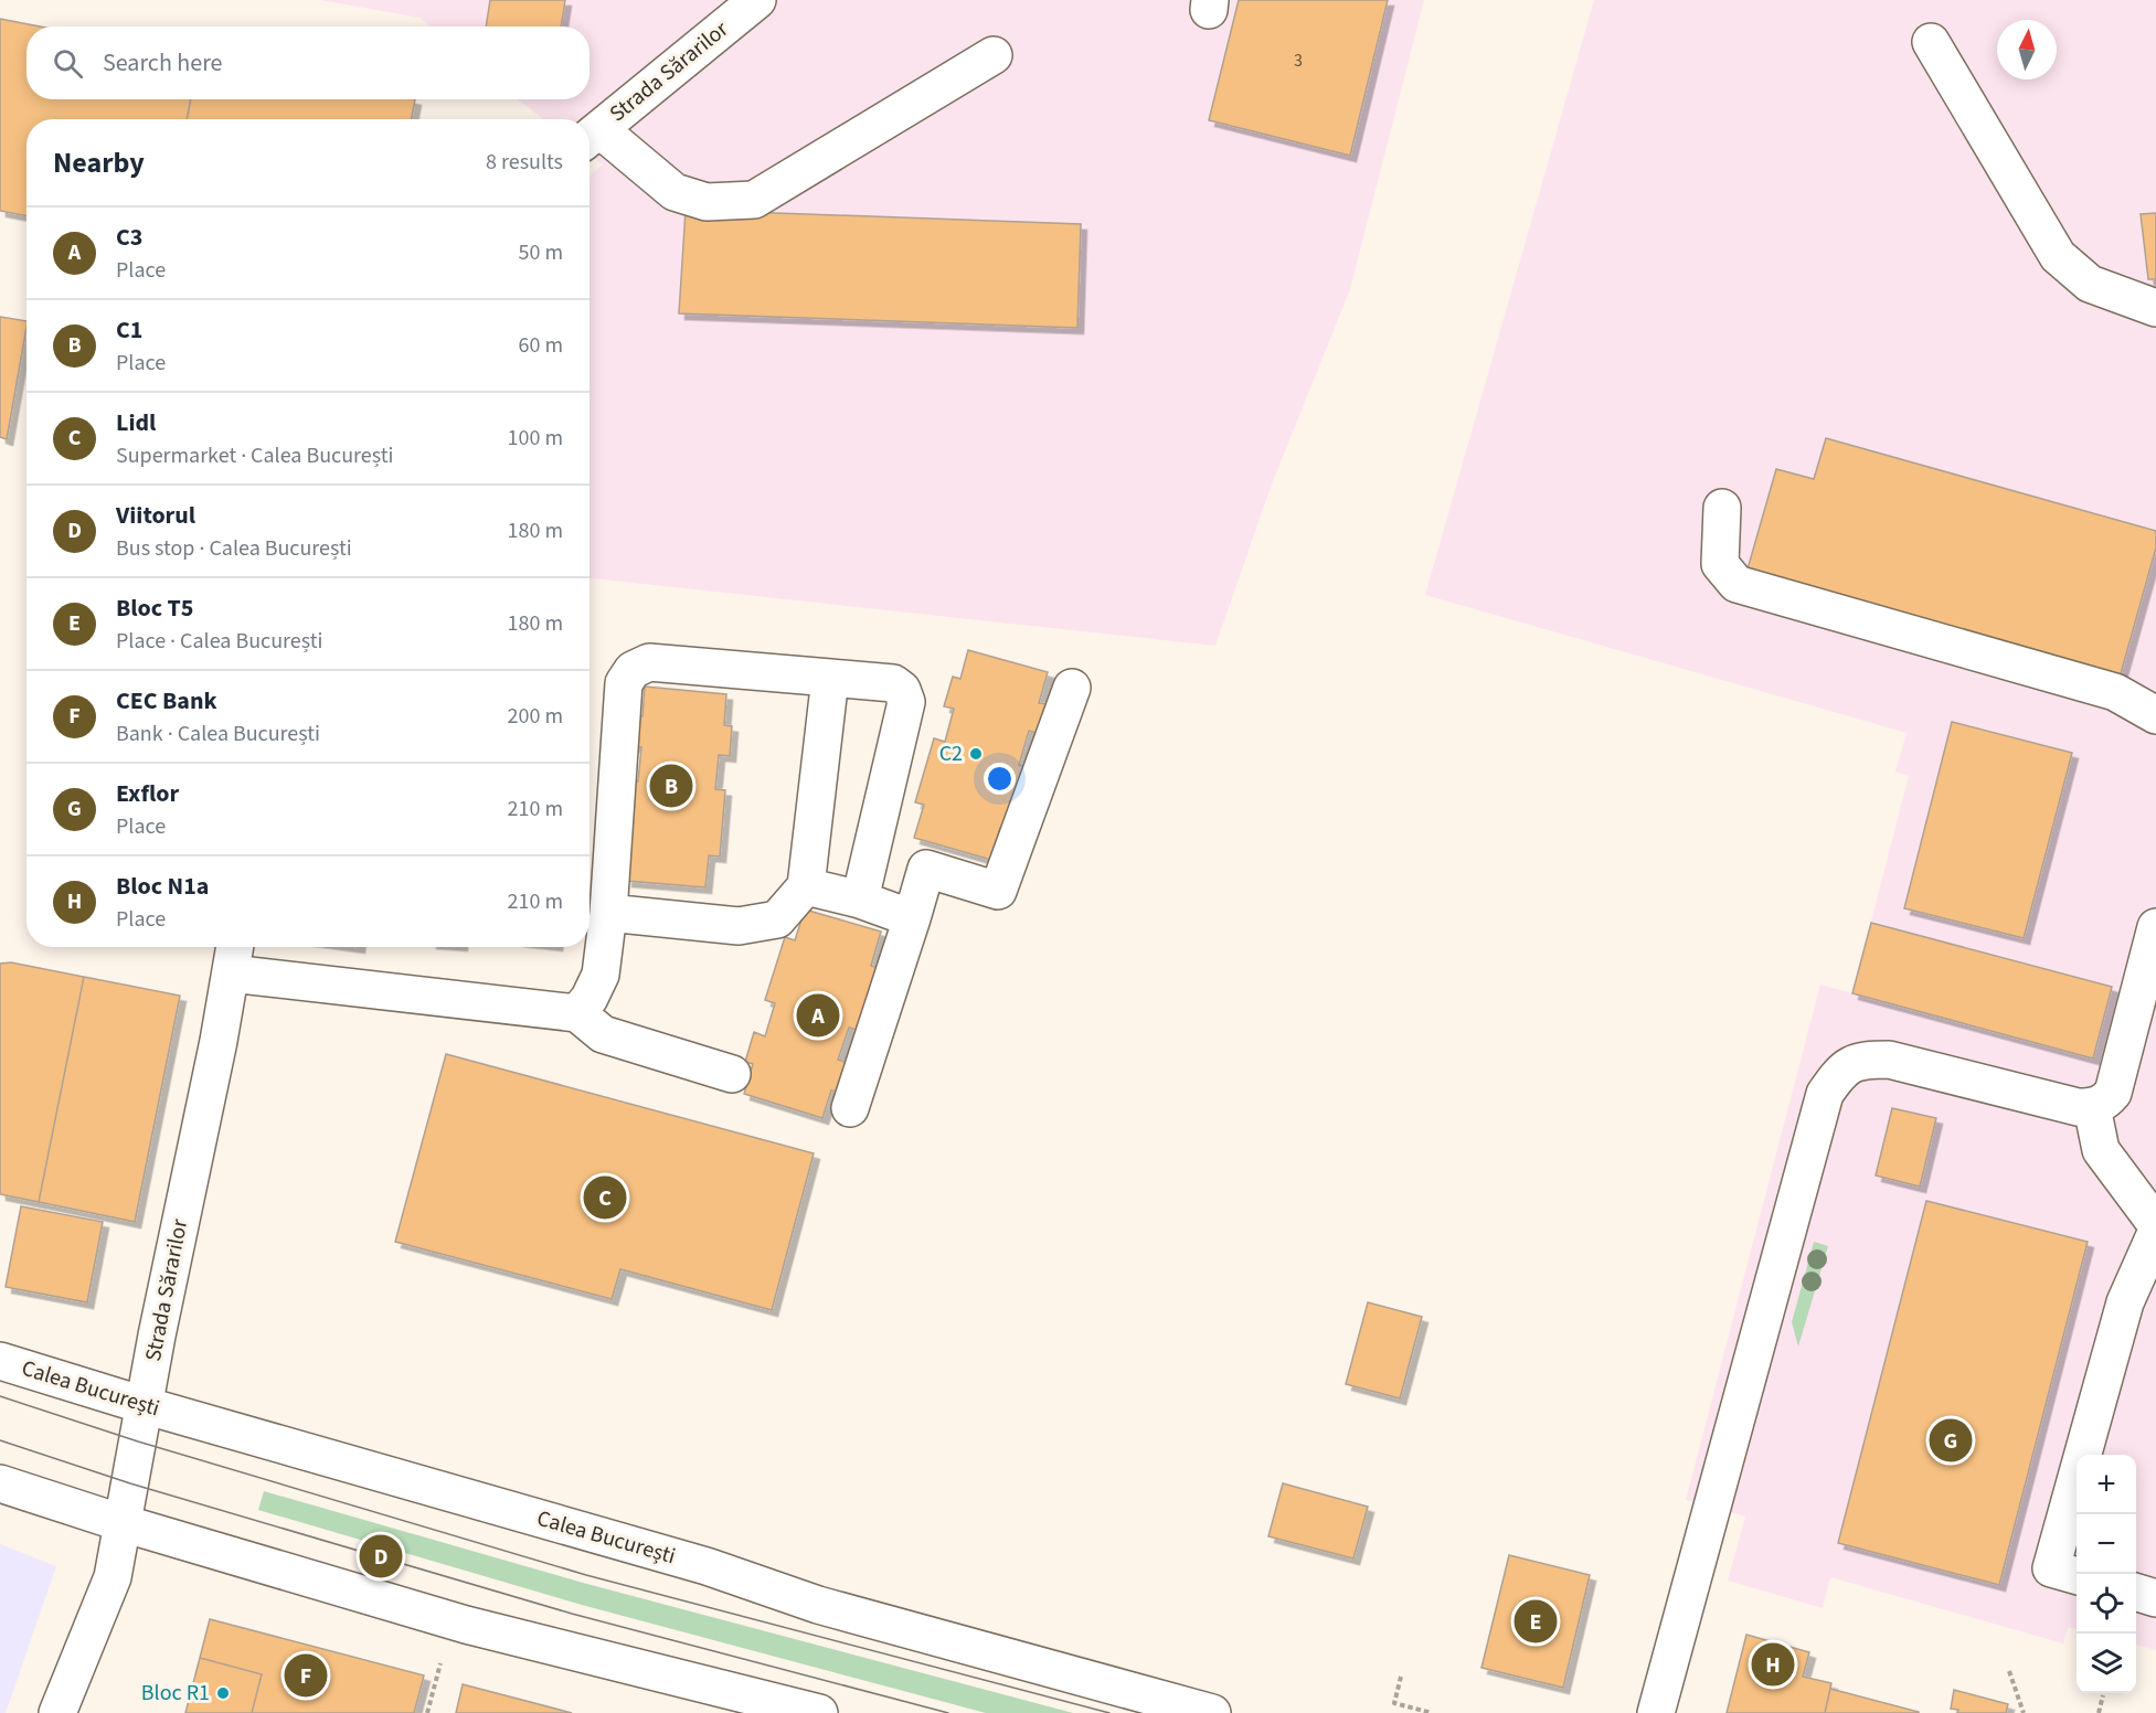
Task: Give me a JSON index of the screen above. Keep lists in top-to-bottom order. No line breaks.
{"streets":{"main road":["Strada Sărarilor","Calea București"]},"crossings":[["Strada Sărarilor","Calea București"]],"places":["C2","Bloc R1"],"house_numbers":["3"],"north":"top","page":{"search":"Search here","heading":["Nearby","8 results"],"list":[{"mark":"A","name":"C3","note":"Place","value":"50 m"},{"mark":"B","name":"C1","note":"Place","value":"60 m"},{"mark":"C","name":"Lidl","note":"Supermarket · Calea București","value":"100 m"},{"mark":"D","name":"Viitorul","note":"Bus stop · Calea București","value":"180 m"},{"mark":"E","name":"Bloc T5","note":"Place · Calea București","value":"180 m"},{"mark":"F","name":"CEC Bank","note":"Bank · Calea București","value":"200 m"},{"mark":"G","name":"Exflor","note":"Place","value":"210 m"},{"mark":"H","name":"Bloc N1a","note":"Place","value":"210 m"}],"pins":["B","A","C","G","D","E","H","F"],"map_buttons":["+","−"]}}
